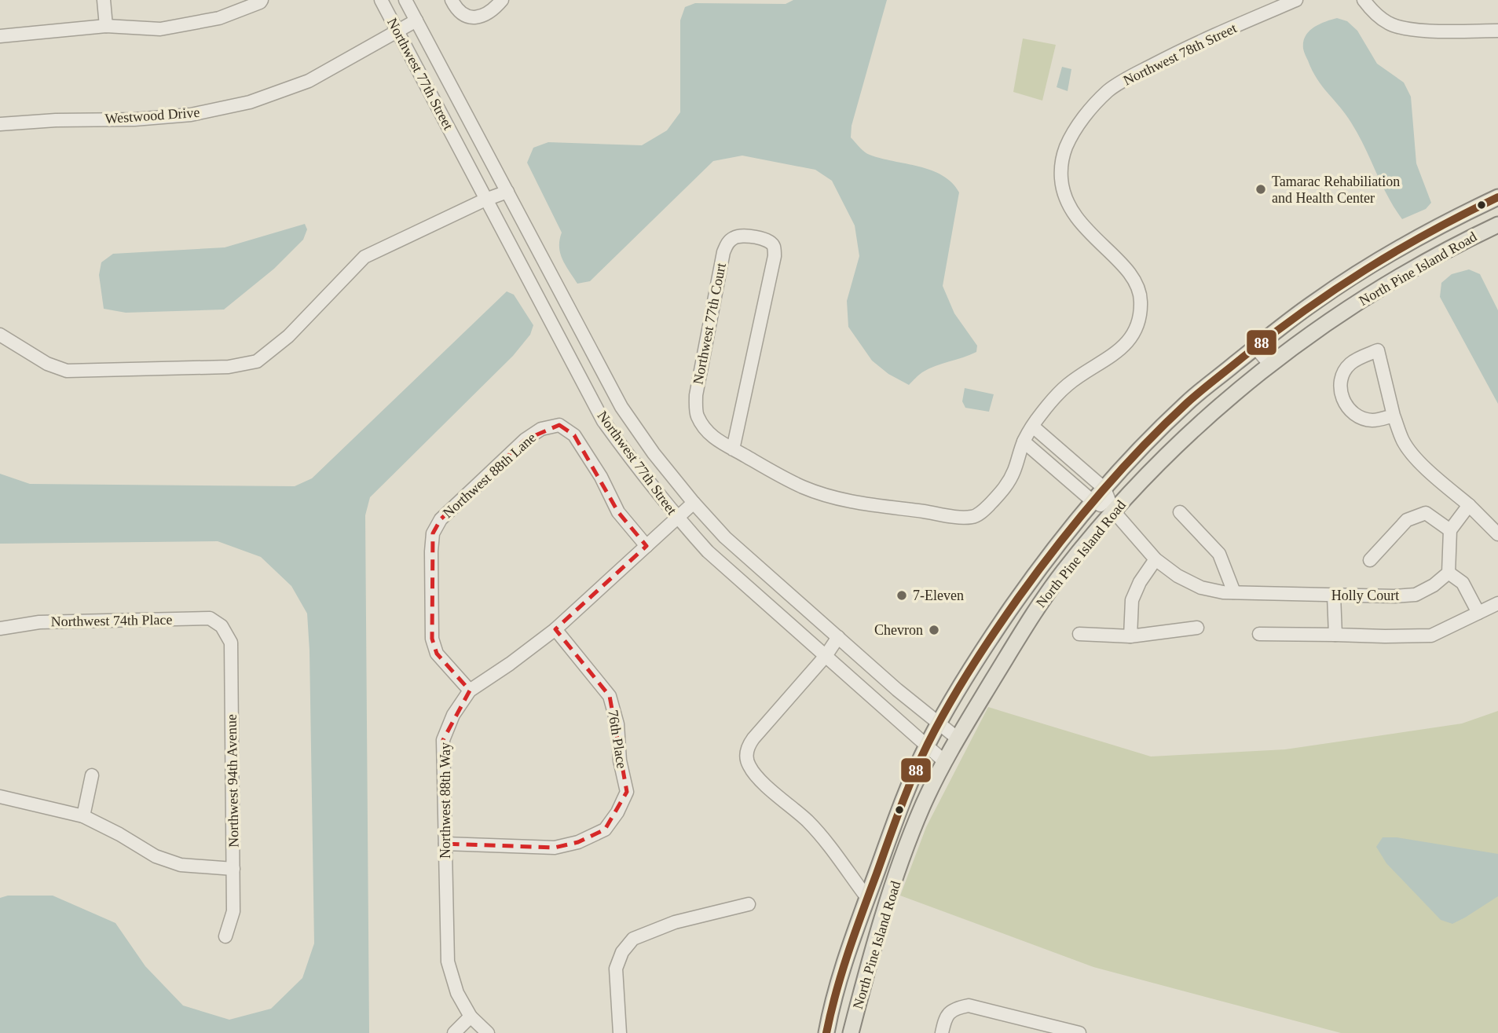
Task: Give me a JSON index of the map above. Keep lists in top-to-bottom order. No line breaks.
{"streets":{"main road":["North Pine Island Road"],"street":["Northwest 78th Street","Northwest 77th Street","Westwood Drive","Northwest 77th Court","Northwest 88th Lane","Holly Court","Northwest 74th Place","76th Place","Northwest 94th Avenue","Northwest 88th Way"]},"crossings":[["Northwest 78th Street","Northwest 77th Court"],["Northwest 77th Street","Westwood Drive"],["Northwest 77th Street","North Pine Island Road"],["Northwest 77th Street","Northwest 88th Way"],["North Pine Island Road","Holly Court"],["Northwest 88th Lane","Northwest 88th Way"],["Northwest 74th Place","Northwest 94th Avenue"],["76th Place","Northwest 88th Way"]],"places":["Tamarac Rehabiliation and Health Center","7-Eleven","Chevron"],"lines":["transit line 88"]}
